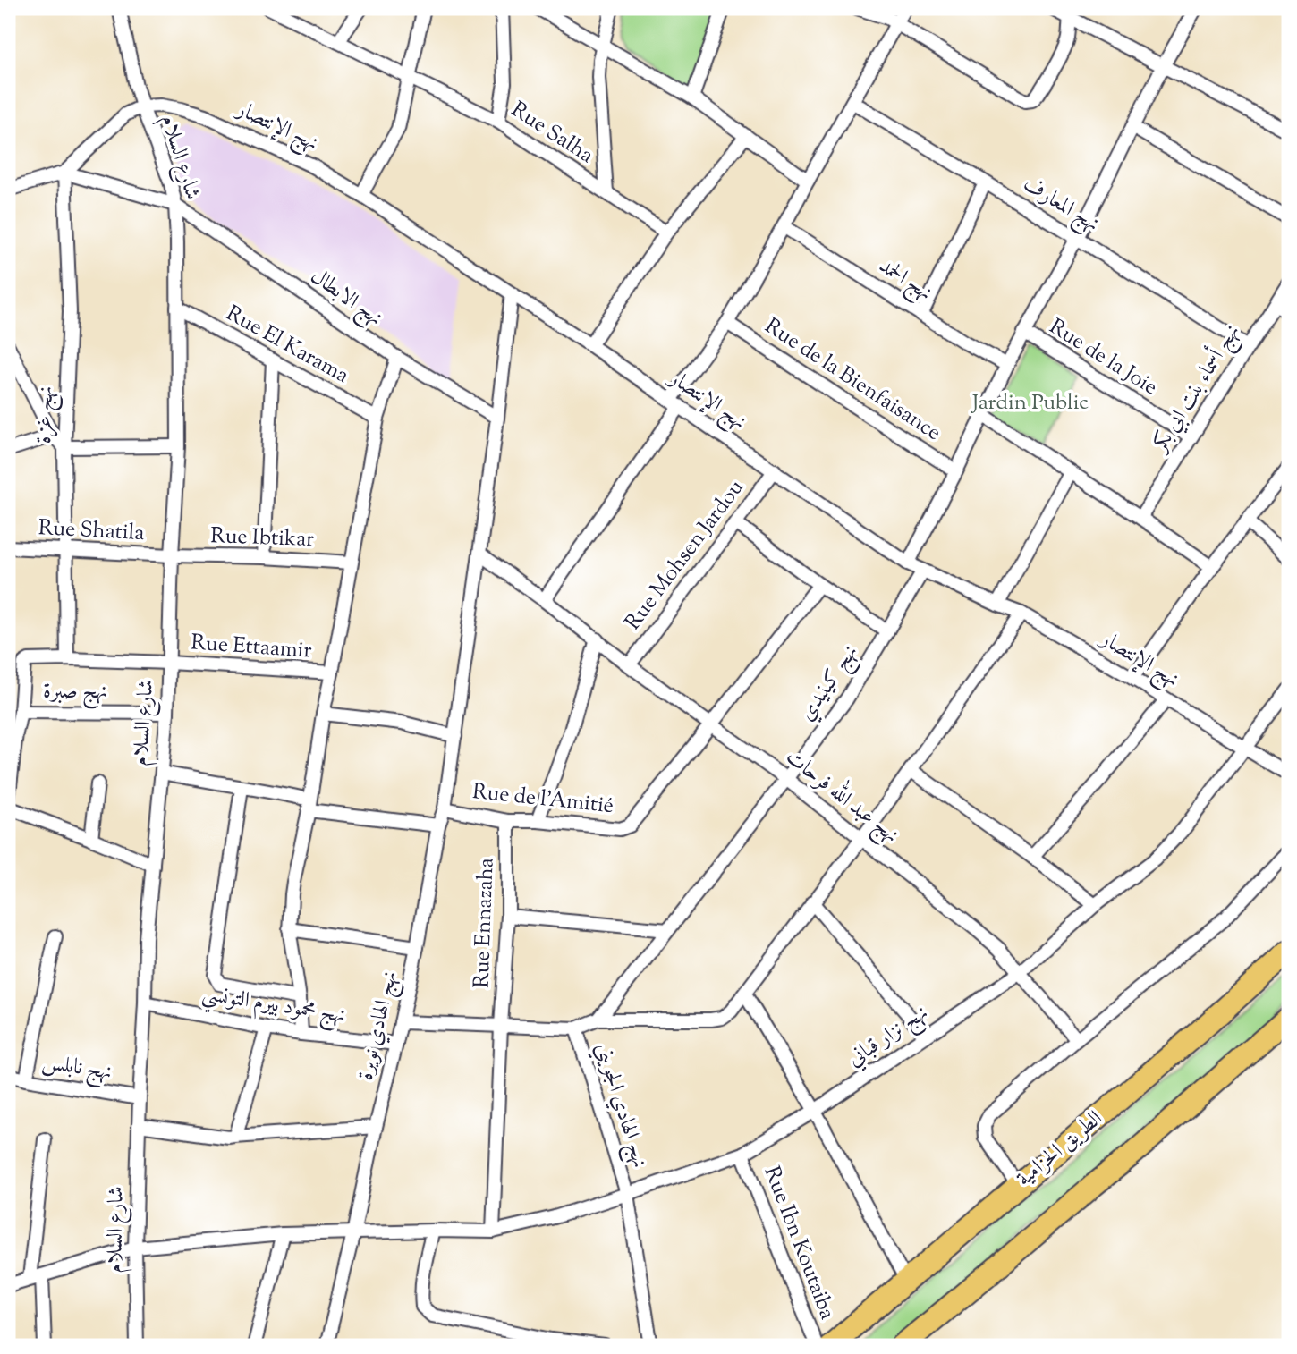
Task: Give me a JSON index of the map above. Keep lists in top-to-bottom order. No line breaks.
{"streets":{"highway":["الطريق الحزامية"],"street":["نهج الإنتصار","Rue Salha","شارع السلام","نهج المعارف","نهج الحمد","نهج الابطال","Rue El Karama","Rue de la Joie","Rue de la Bienfaisance","نهج أسماء بنت ابي بكر","نهج غزة","Rue Shatila","Rue Ibtikar","Rue Mohsen Jardou","Rue Ettaamir","نهج كينيدي","نهج صبرة","نهج عبد الله فرحات","Rue de l'Amitié","Rue Ennazaha","نهج محمود بيرم التونسي","نهج الهادي نويرة","نهج نزار قباني","نهج نابلس","نهج الهادي الجويني","Rue Ibn Koutaiba"]},"crossings":[["نهج الإنتصار","شارع السلام"],["نهج الإنتصار","Rue Mohsen Jardou"],["نهج الإنتصار","نهج كينيدي"],["نهج الإنتصار","نهج نزار قباني"],["شارع السلام","نهج الابطال"],["شارع السلام","Rue El Karama"],["شارع السلام","Rue Shatila"],["شارع السلام","Rue Ibtikar"],["شارع السلام","Rue Ettaamir"],["شارع السلام","نهج صبرة"],["شارع السلام","نهج محمود بيرم التونسي"],["شارع السلام","نهج نزار قباني"],["شارع السلام","نهج نابلس"],["نهج المعارف","نهج أسماء بنت ابي بكر"],["نهج الابطال","نهج غزة"],["Rue de la Joie","نهج أسماء بنت ابي بكر"],["نهج غزة","Rue Shatila"],["نهج غزة","Rue Ettaamir"],["Rue Shatila","Rue Ibtikar"],["Rue Mohsen Jardou","نهج عبد الله فرحات"],["Rue Ettaamir","نهج صبرة"],["نهج كينيدي","نهج عبد الله فرحات"],["نهج عبد الله فرحات","Rue de l'Amitié"],["نهج عبد الله فرحات","نهج نزار قباني"],["Rue de l'Amitié","Rue Ennazaha"],["Rue de l'Amitié","نهج الهادي نويرة"],["Rue Ennazaha","نهج نزار قباني"],["نهج محمود بيرم التونسي","نهج الهادي نويرة"],["نهج الهادي نويرة","نهج نزار قباني"],["نهج نزار قباني","نهج الهادي الجويني"],["نهج نزار قباني","Rue Ibn Koutaiba"]],"parks":["Jardin Public"]}
